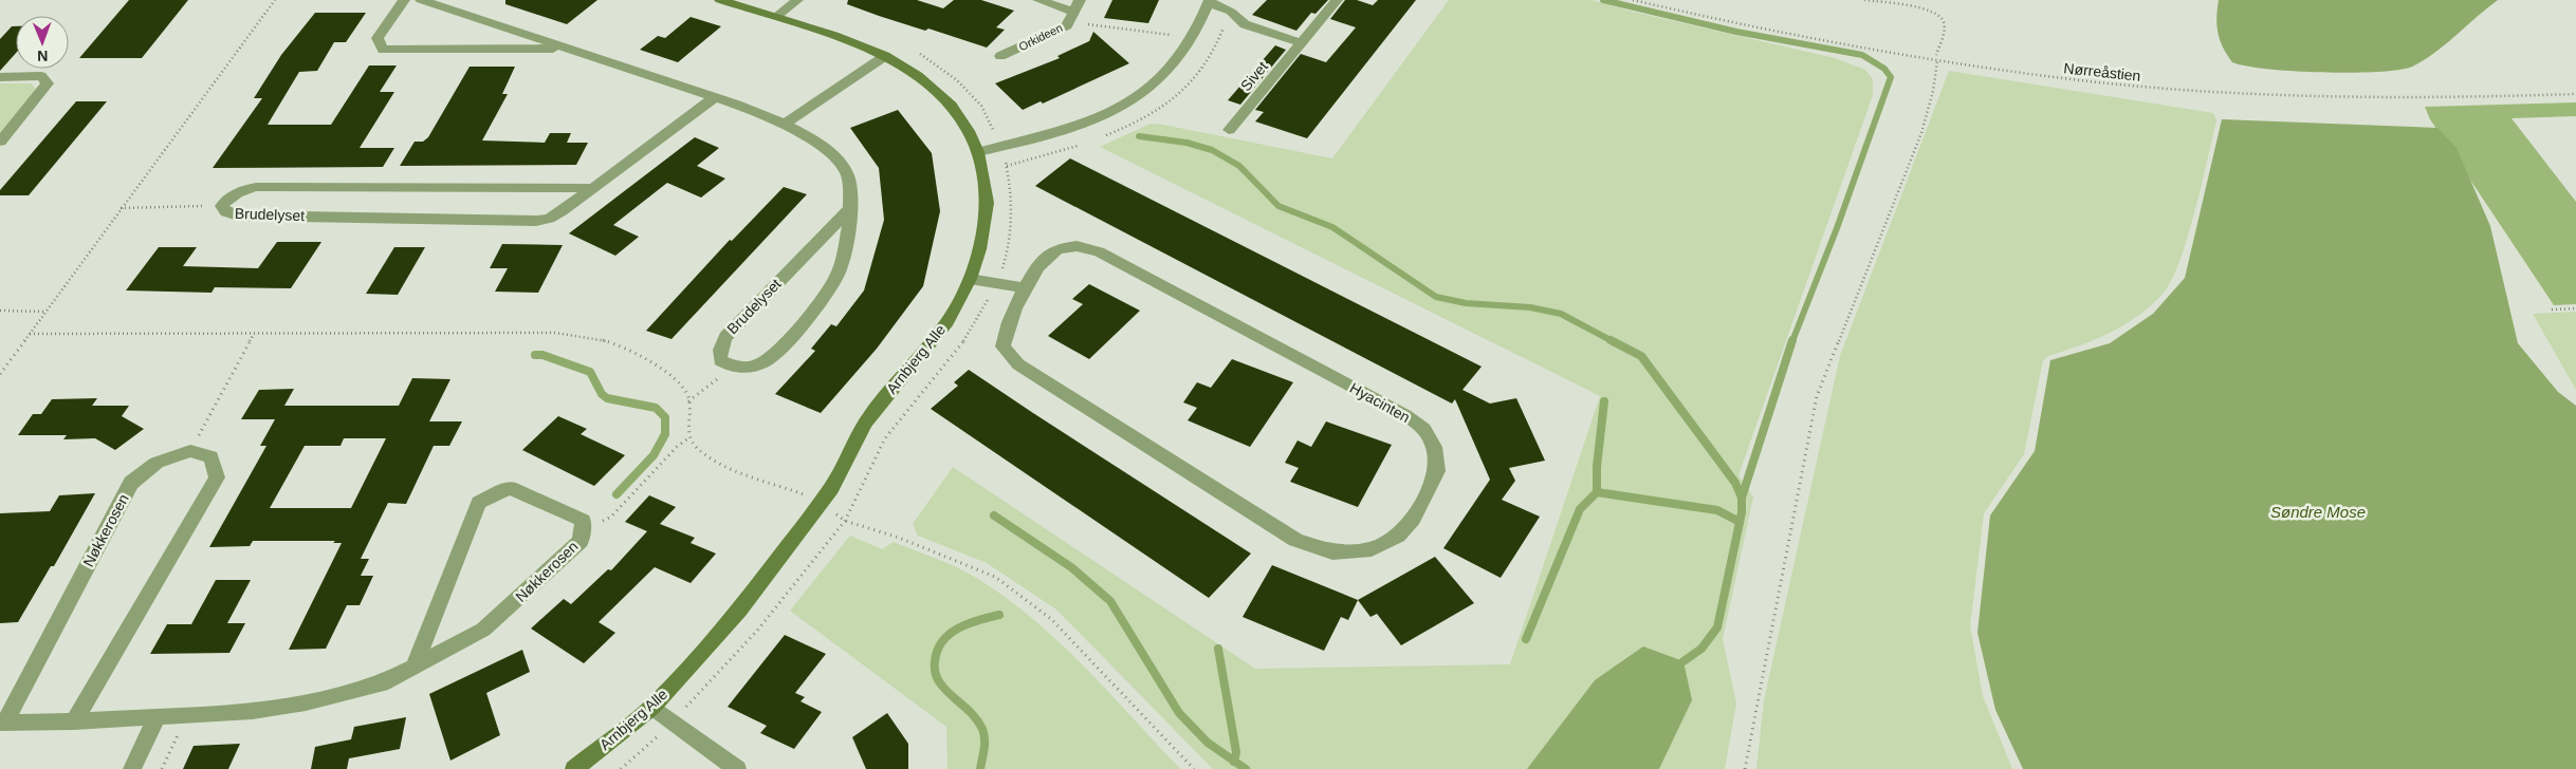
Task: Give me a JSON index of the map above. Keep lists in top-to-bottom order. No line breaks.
{"streets":{"street":["Orkideen","Sivet","Brudelyset","Arnbjerg Alle","Hyacinten","Nøkkerosen"],"path":["Nørreåstien"]},"water":["Søndre Mose"],"north":"bottom"}
